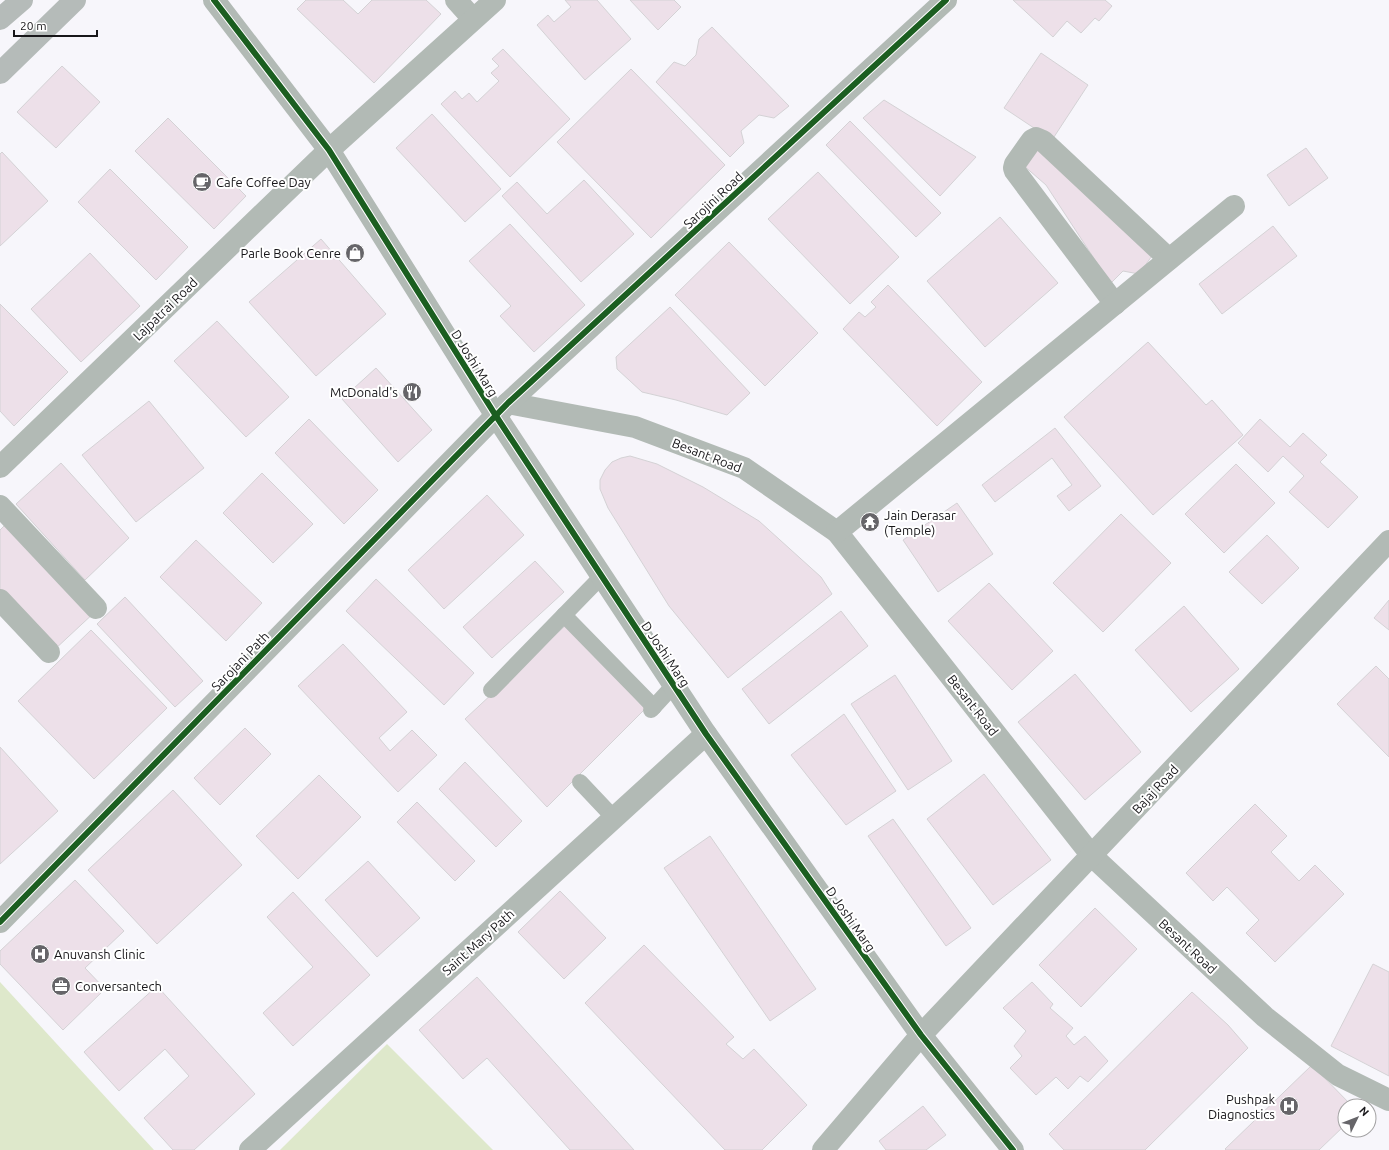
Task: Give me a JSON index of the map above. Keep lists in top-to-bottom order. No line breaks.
{"streets":{"street":["Sarojini Road","Lajpatrai Road","D Joshi Marg","Besant Road","Sarojani Path","Bajaj Road","Saint Mary Path"]},"crossings":[["Sarojini Road","D Joshi Marg"],["Sarojini Road","Besant Road"],["Sarojini Road","Sarojani Path"],["Lajpatrai Road","D Joshi Marg"],["D Joshi Marg","Besant Road"],["D Joshi Marg","Sarojani Path"],["D Joshi Marg","Bajaj Road"],["D Joshi Marg","Saint Mary Path"],["Besant Road","Sarojani Path"],["Besant Road","Bajaj Road"]],"places":{"cafe":["Cafe Coffee Day"],"shop":["Parle Book Cenre"],"restaurant":["McDonald's"],"temple":["Jain Derasar (Temple)"],"hospital":["Anuvansh Clinic","Pushpak Diagnostics"],"office":["Conversantech"]},"scale_bar":"20 m","north":"top right"}
